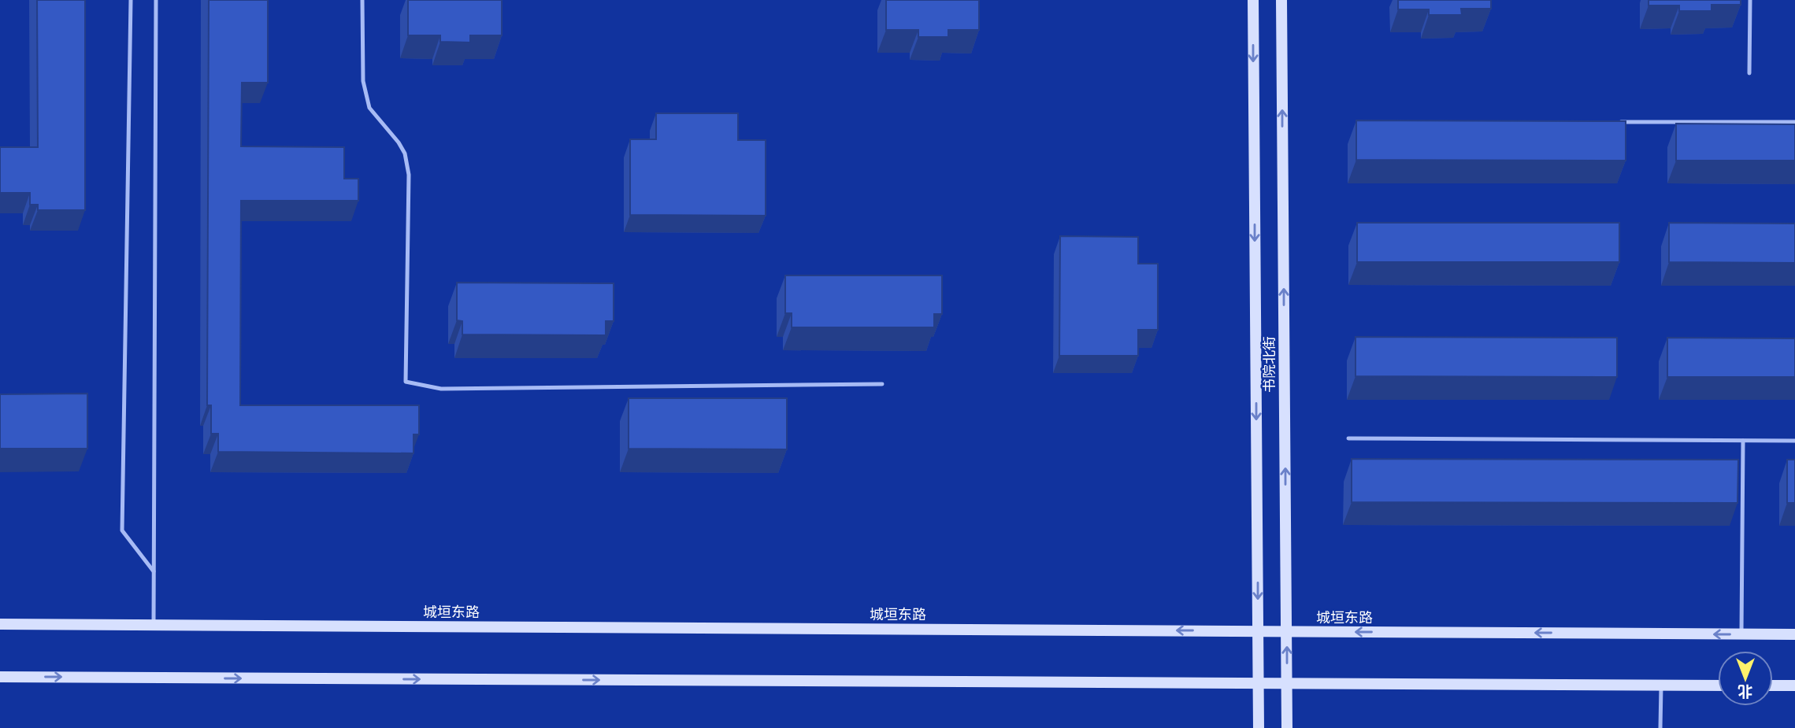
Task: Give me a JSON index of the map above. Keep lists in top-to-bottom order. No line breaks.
{"streets":{"main road":["书院北街","城垣东路"]},"crossings":[["书院北街","城垣东路"]],"north":"bottom"}
